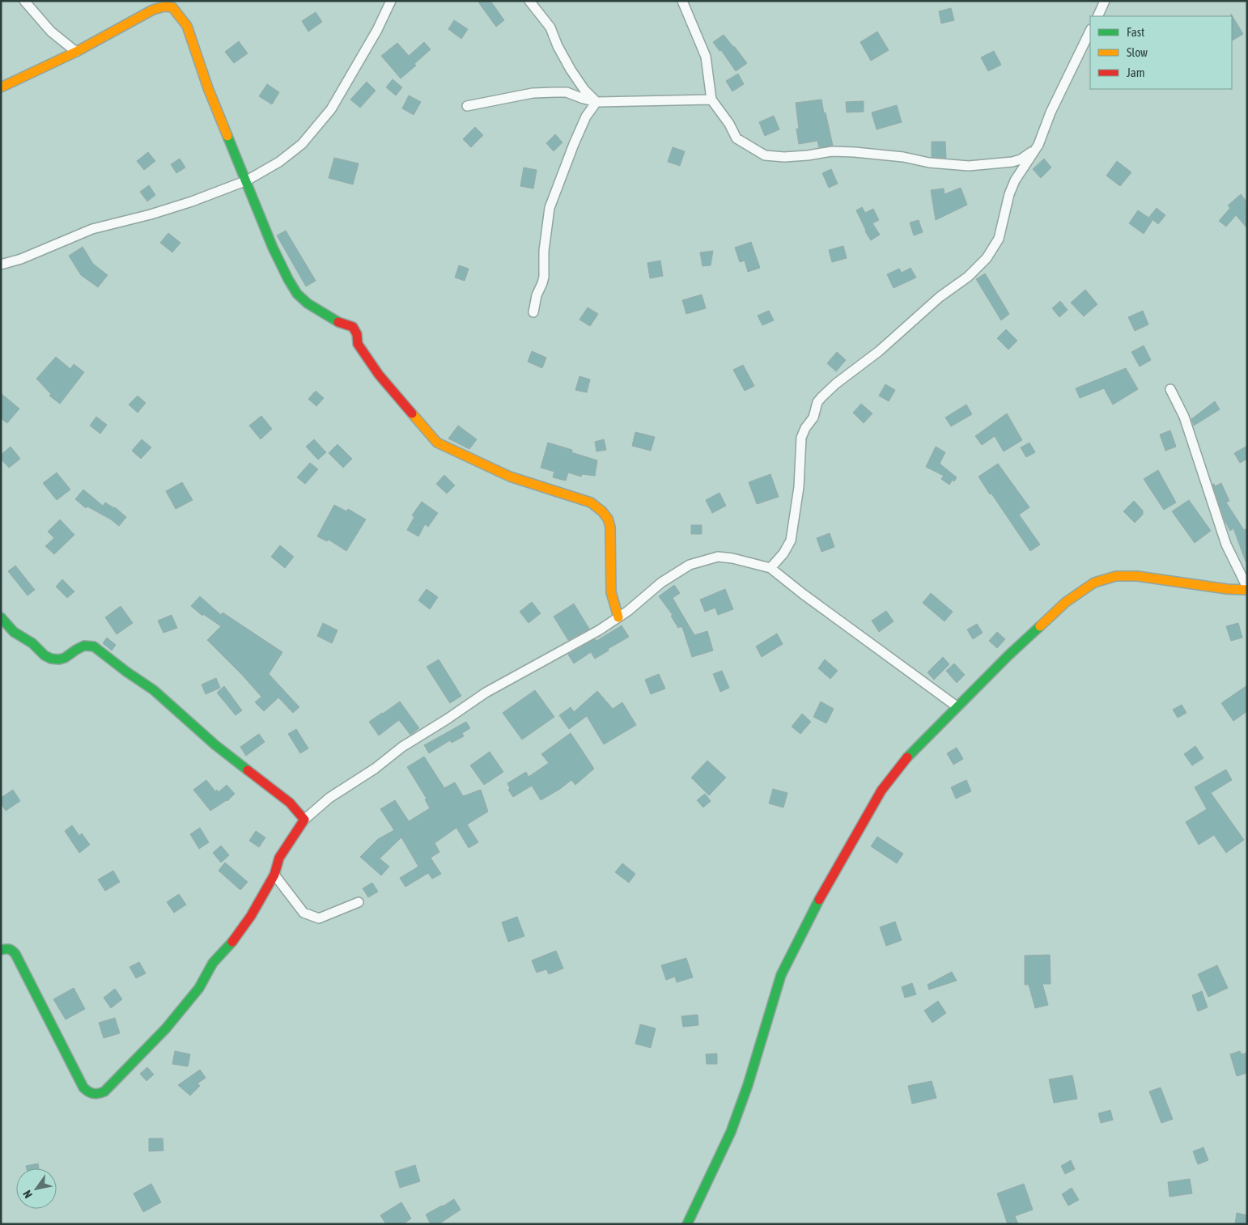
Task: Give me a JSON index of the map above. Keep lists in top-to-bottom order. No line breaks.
{"legend":["Fast","Slow","Jam"],"north":"bottom left"}
